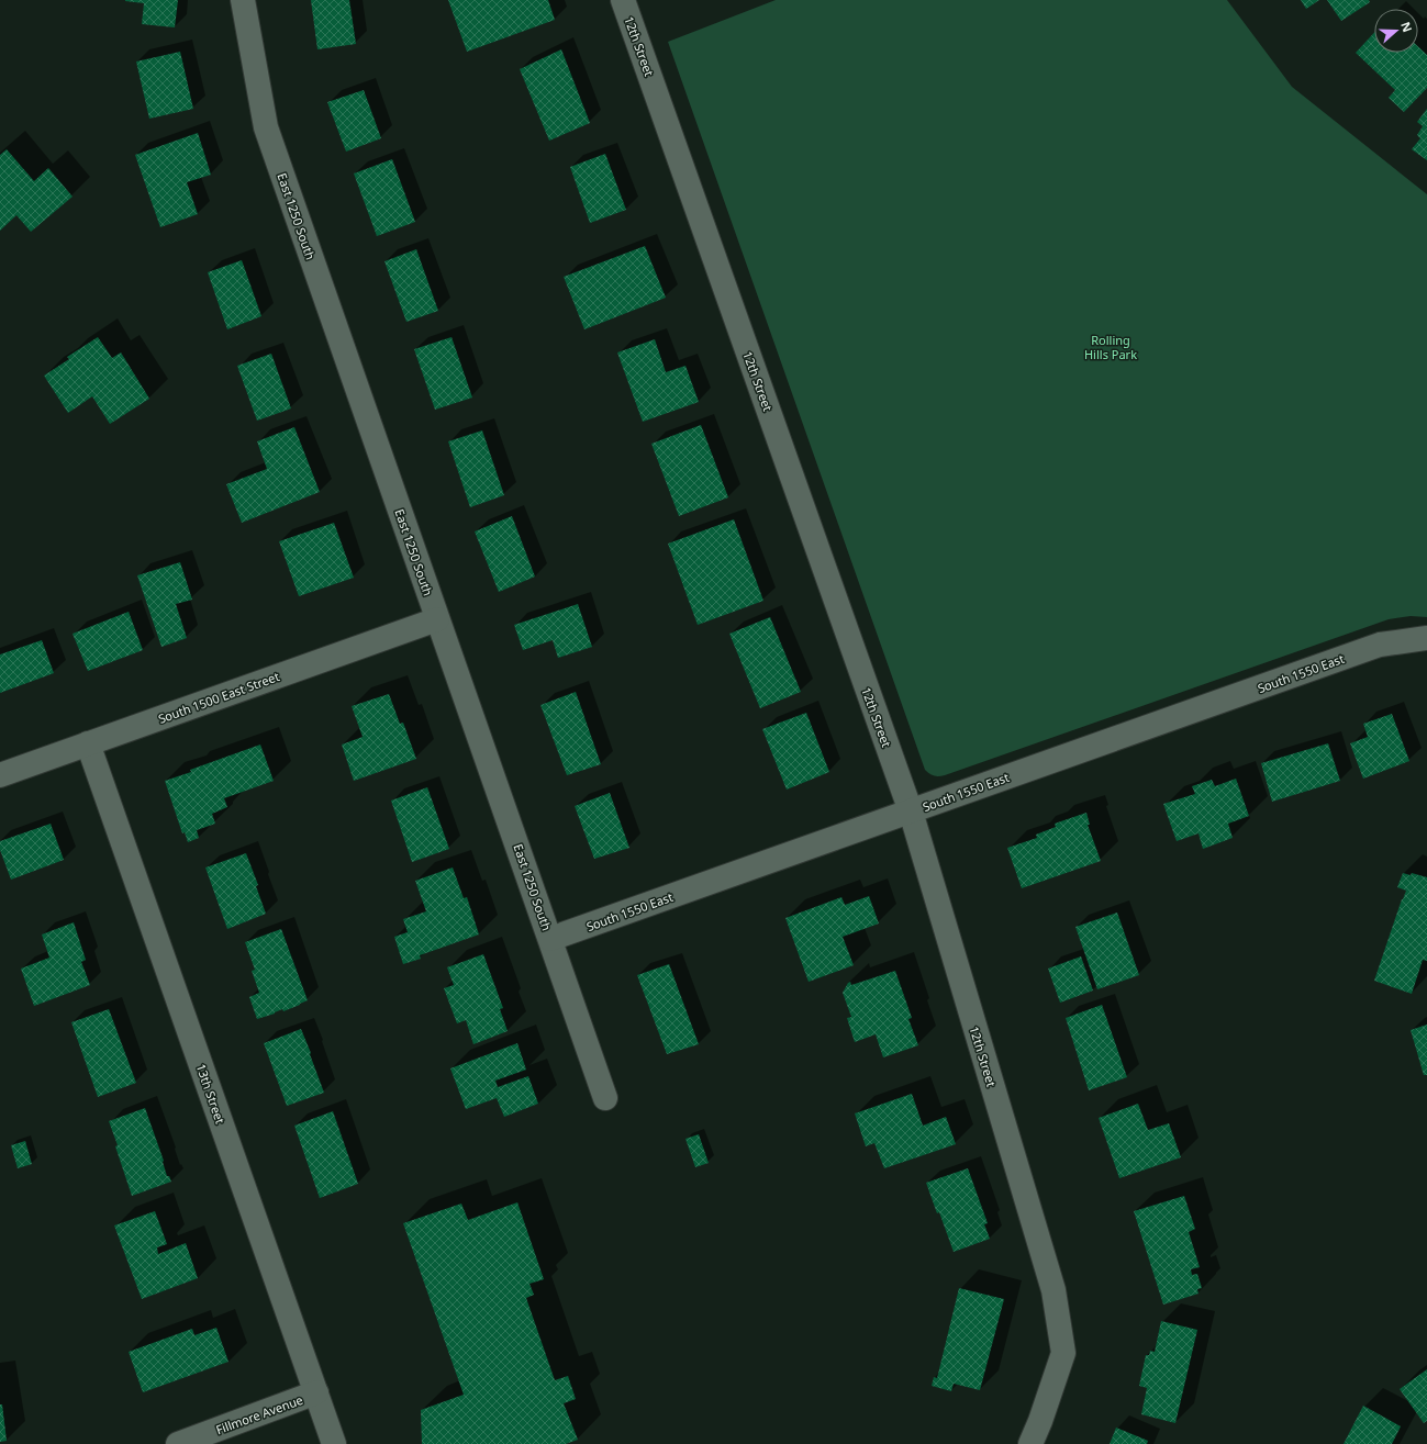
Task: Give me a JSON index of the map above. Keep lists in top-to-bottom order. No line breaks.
{"streets":{"street":["12th Street","East 1250 South","South 1550 East","South 1500 East Street","13th Street","Fillmore Avenue"]},"crossings":[["12th Street","South 1550 East"],["East 1250 South","South 1550 East"],["East 1250 South","South 1500 East Street"],["South 1500 East Street","13th Street"],["13th Street","Fillmore Avenue"]],"parks":["Rolling Hills Park"],"north":"right"}
